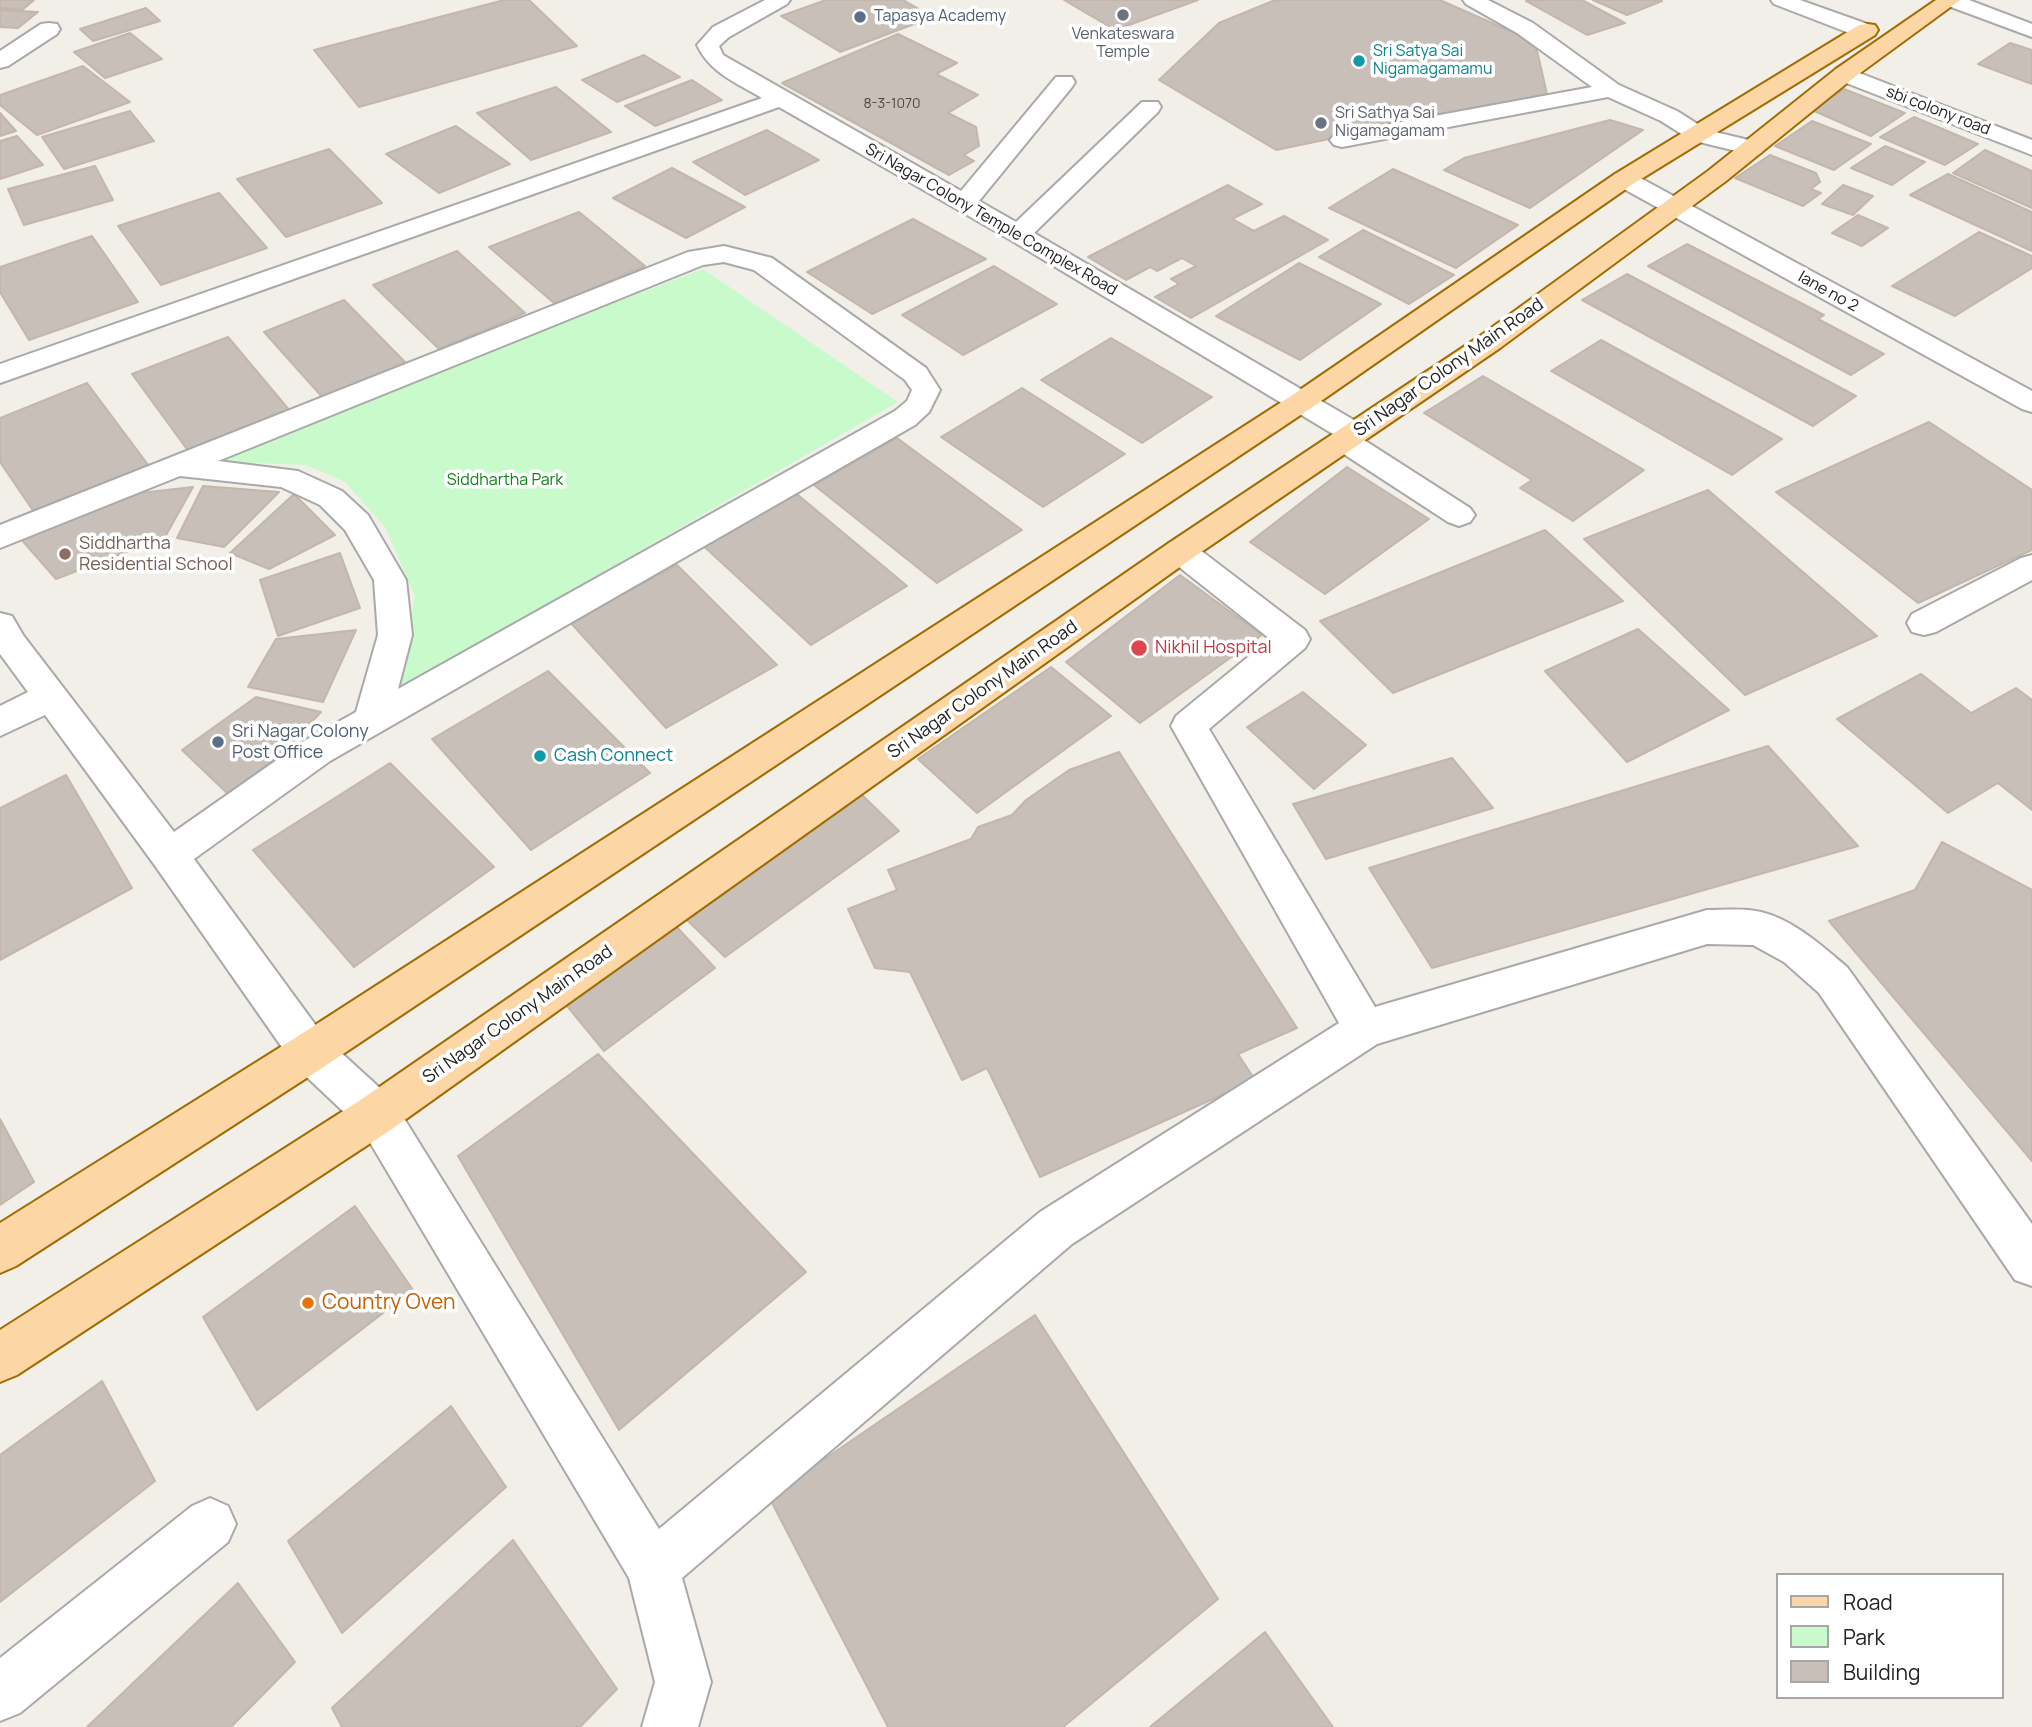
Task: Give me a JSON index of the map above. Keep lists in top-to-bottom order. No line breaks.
{"streets":{"main road":["Sri Nagar Colony Main Road"],"street":["sbi colony road","Sri Nagar Colony Temple Complex Road","lane no 2"]},"crossings":[["sbi colony road","Sri Nagar Colony Main Road"],["Sri Nagar Colony Temple Complex Road","Sri Nagar Colony Main Road"],["lane no 2","Sri Nagar Colony Main Road"]],"parks":["Siddhartha Park"],"places":["Venkateswara Temple","Tapasya Academy","Sri Satya Sai Nigamagamamu","Sri Sathya Sai Nigamagamam","Siddhartha Residential School","Nikhil Hospital","Sri Nagar Colony Post Office","Cash Connect","Country Oven"],"house_numbers":["8-3-1070"],"legend":["Road","Park","Building"]}
